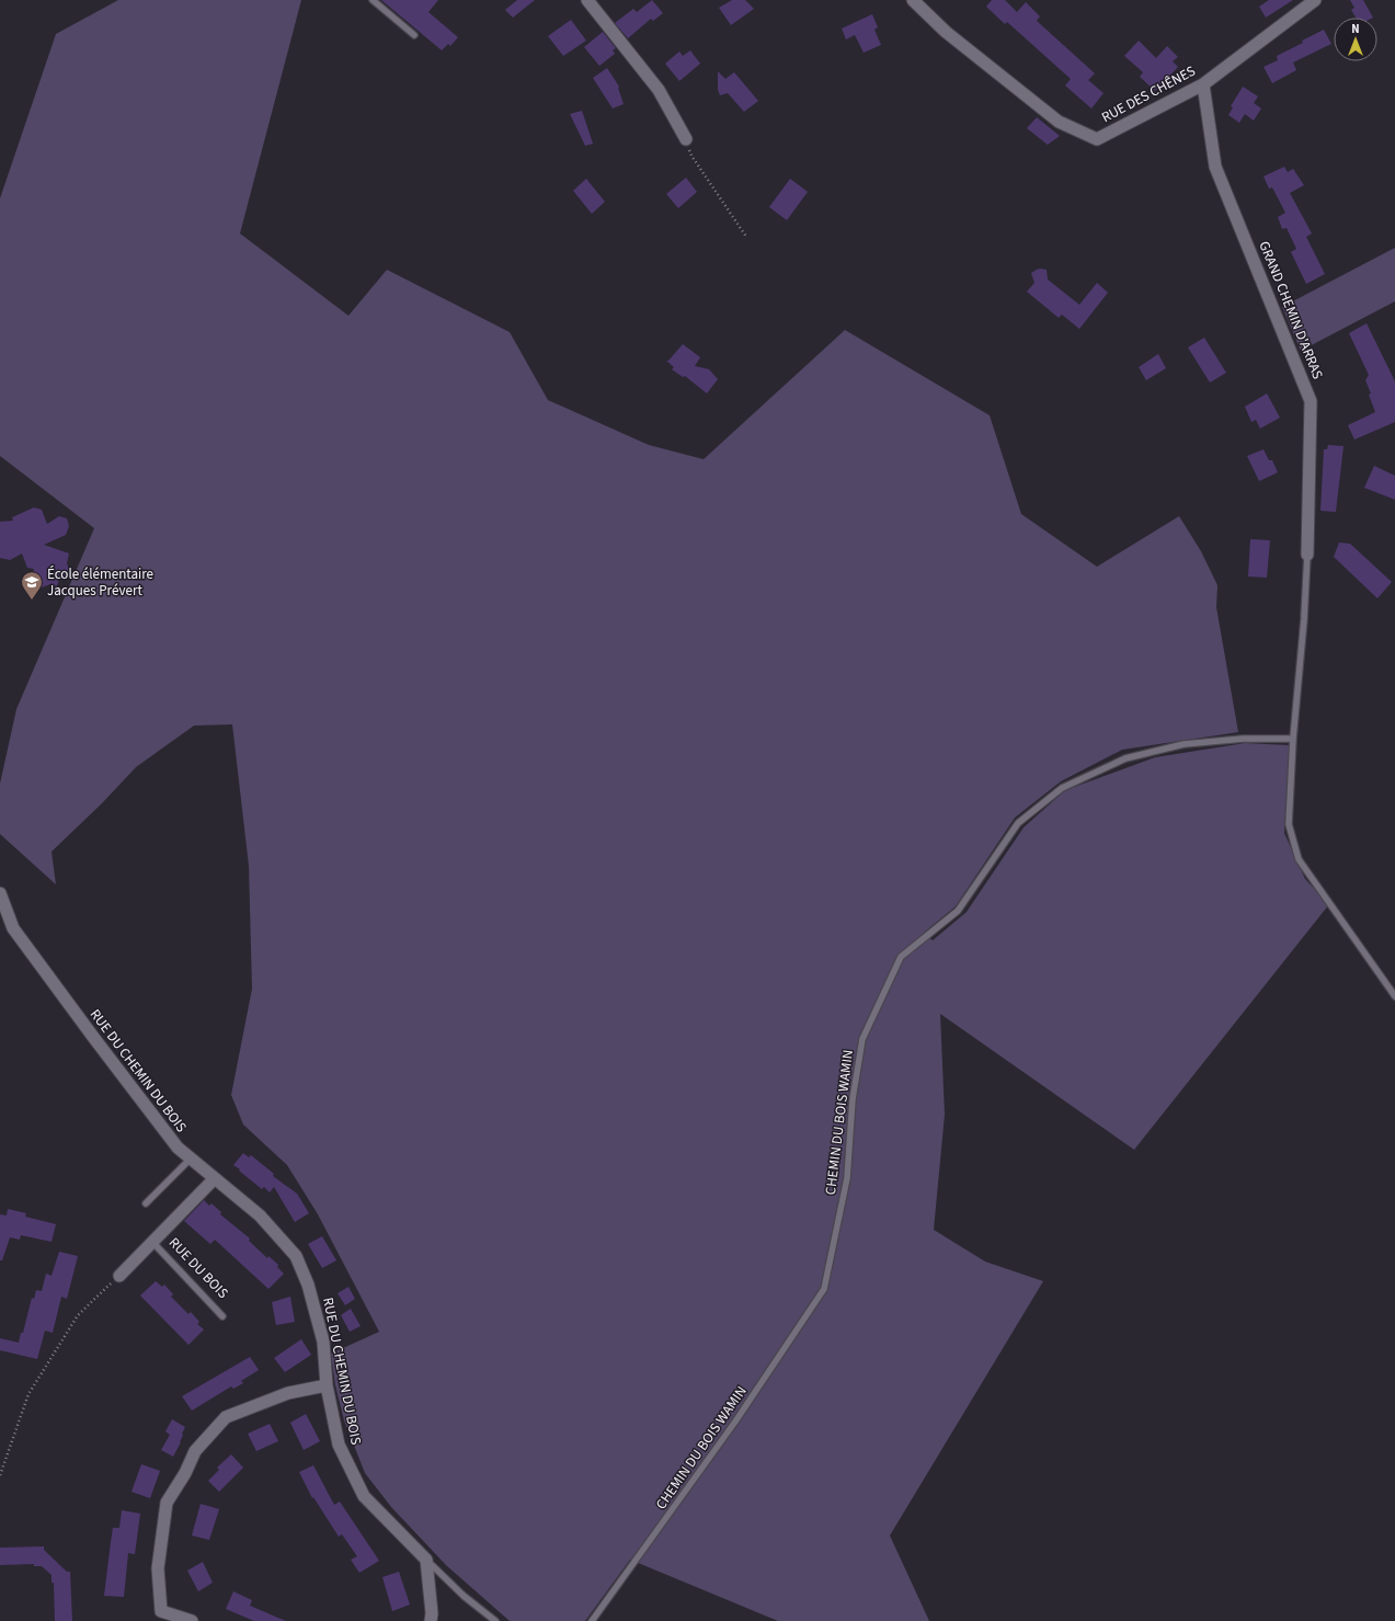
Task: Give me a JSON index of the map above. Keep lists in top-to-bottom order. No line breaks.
{"streets":{"street":["RUE DES CHÊNES","GRAND CHEMIN D'ARRAS","RUE DU CHEMIN DU BOIS","RUE DU BOIS"],"lane":["CHEMIN DU BOIS WAMIN"]},"crossings":[["RUE DES CHÊNES","GRAND CHEMIN D'ARRAS"],["RUE DU CHEMIN DU BOIS","RUE DU BOIS"]],"places":{"school or university":["École élémentaire Jacques Prévert"]},"north":"top"}
